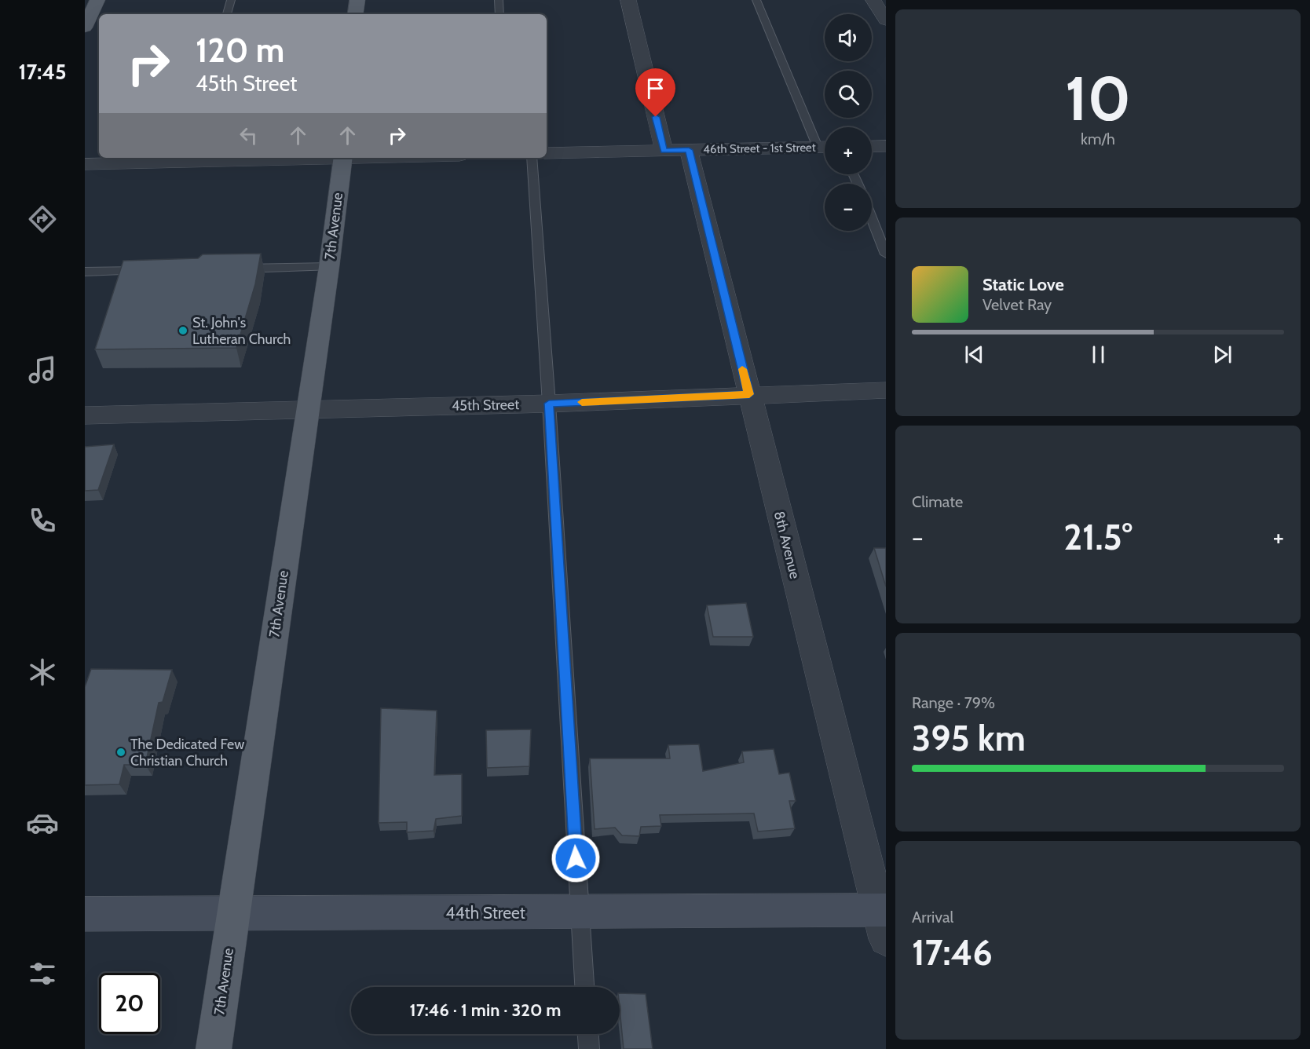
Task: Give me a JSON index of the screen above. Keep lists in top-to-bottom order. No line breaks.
{"streets":{"main road":["7th Avenue"],"street":["46th Street - 1st Street","45th Street","8th Avenue","44th Street"]},"crossings":[["46th Street - 1st Street","8th Avenue"],["7th Avenue","45th Street"],["7th Avenue","44th Street"],["45th Street","8th Avenue"],["8th Avenue","44th Street"]],"places":["St. John's Lutheran Church","The Dedicated Few Christian Church"],"page":{"tabs":"17:45","tile":[["10","km/h"],"Climate",["Range · 79%","395 km"],["Arrival","17:46"]],"map_buttons":["+","−"],"turn":["120 m","45th Street"],"song":["Static Love","Velvet Ray"],"heat":["−","21.5°","+"],"limit":"20","trip":"17:46 · 1 min · 320 m"}}
